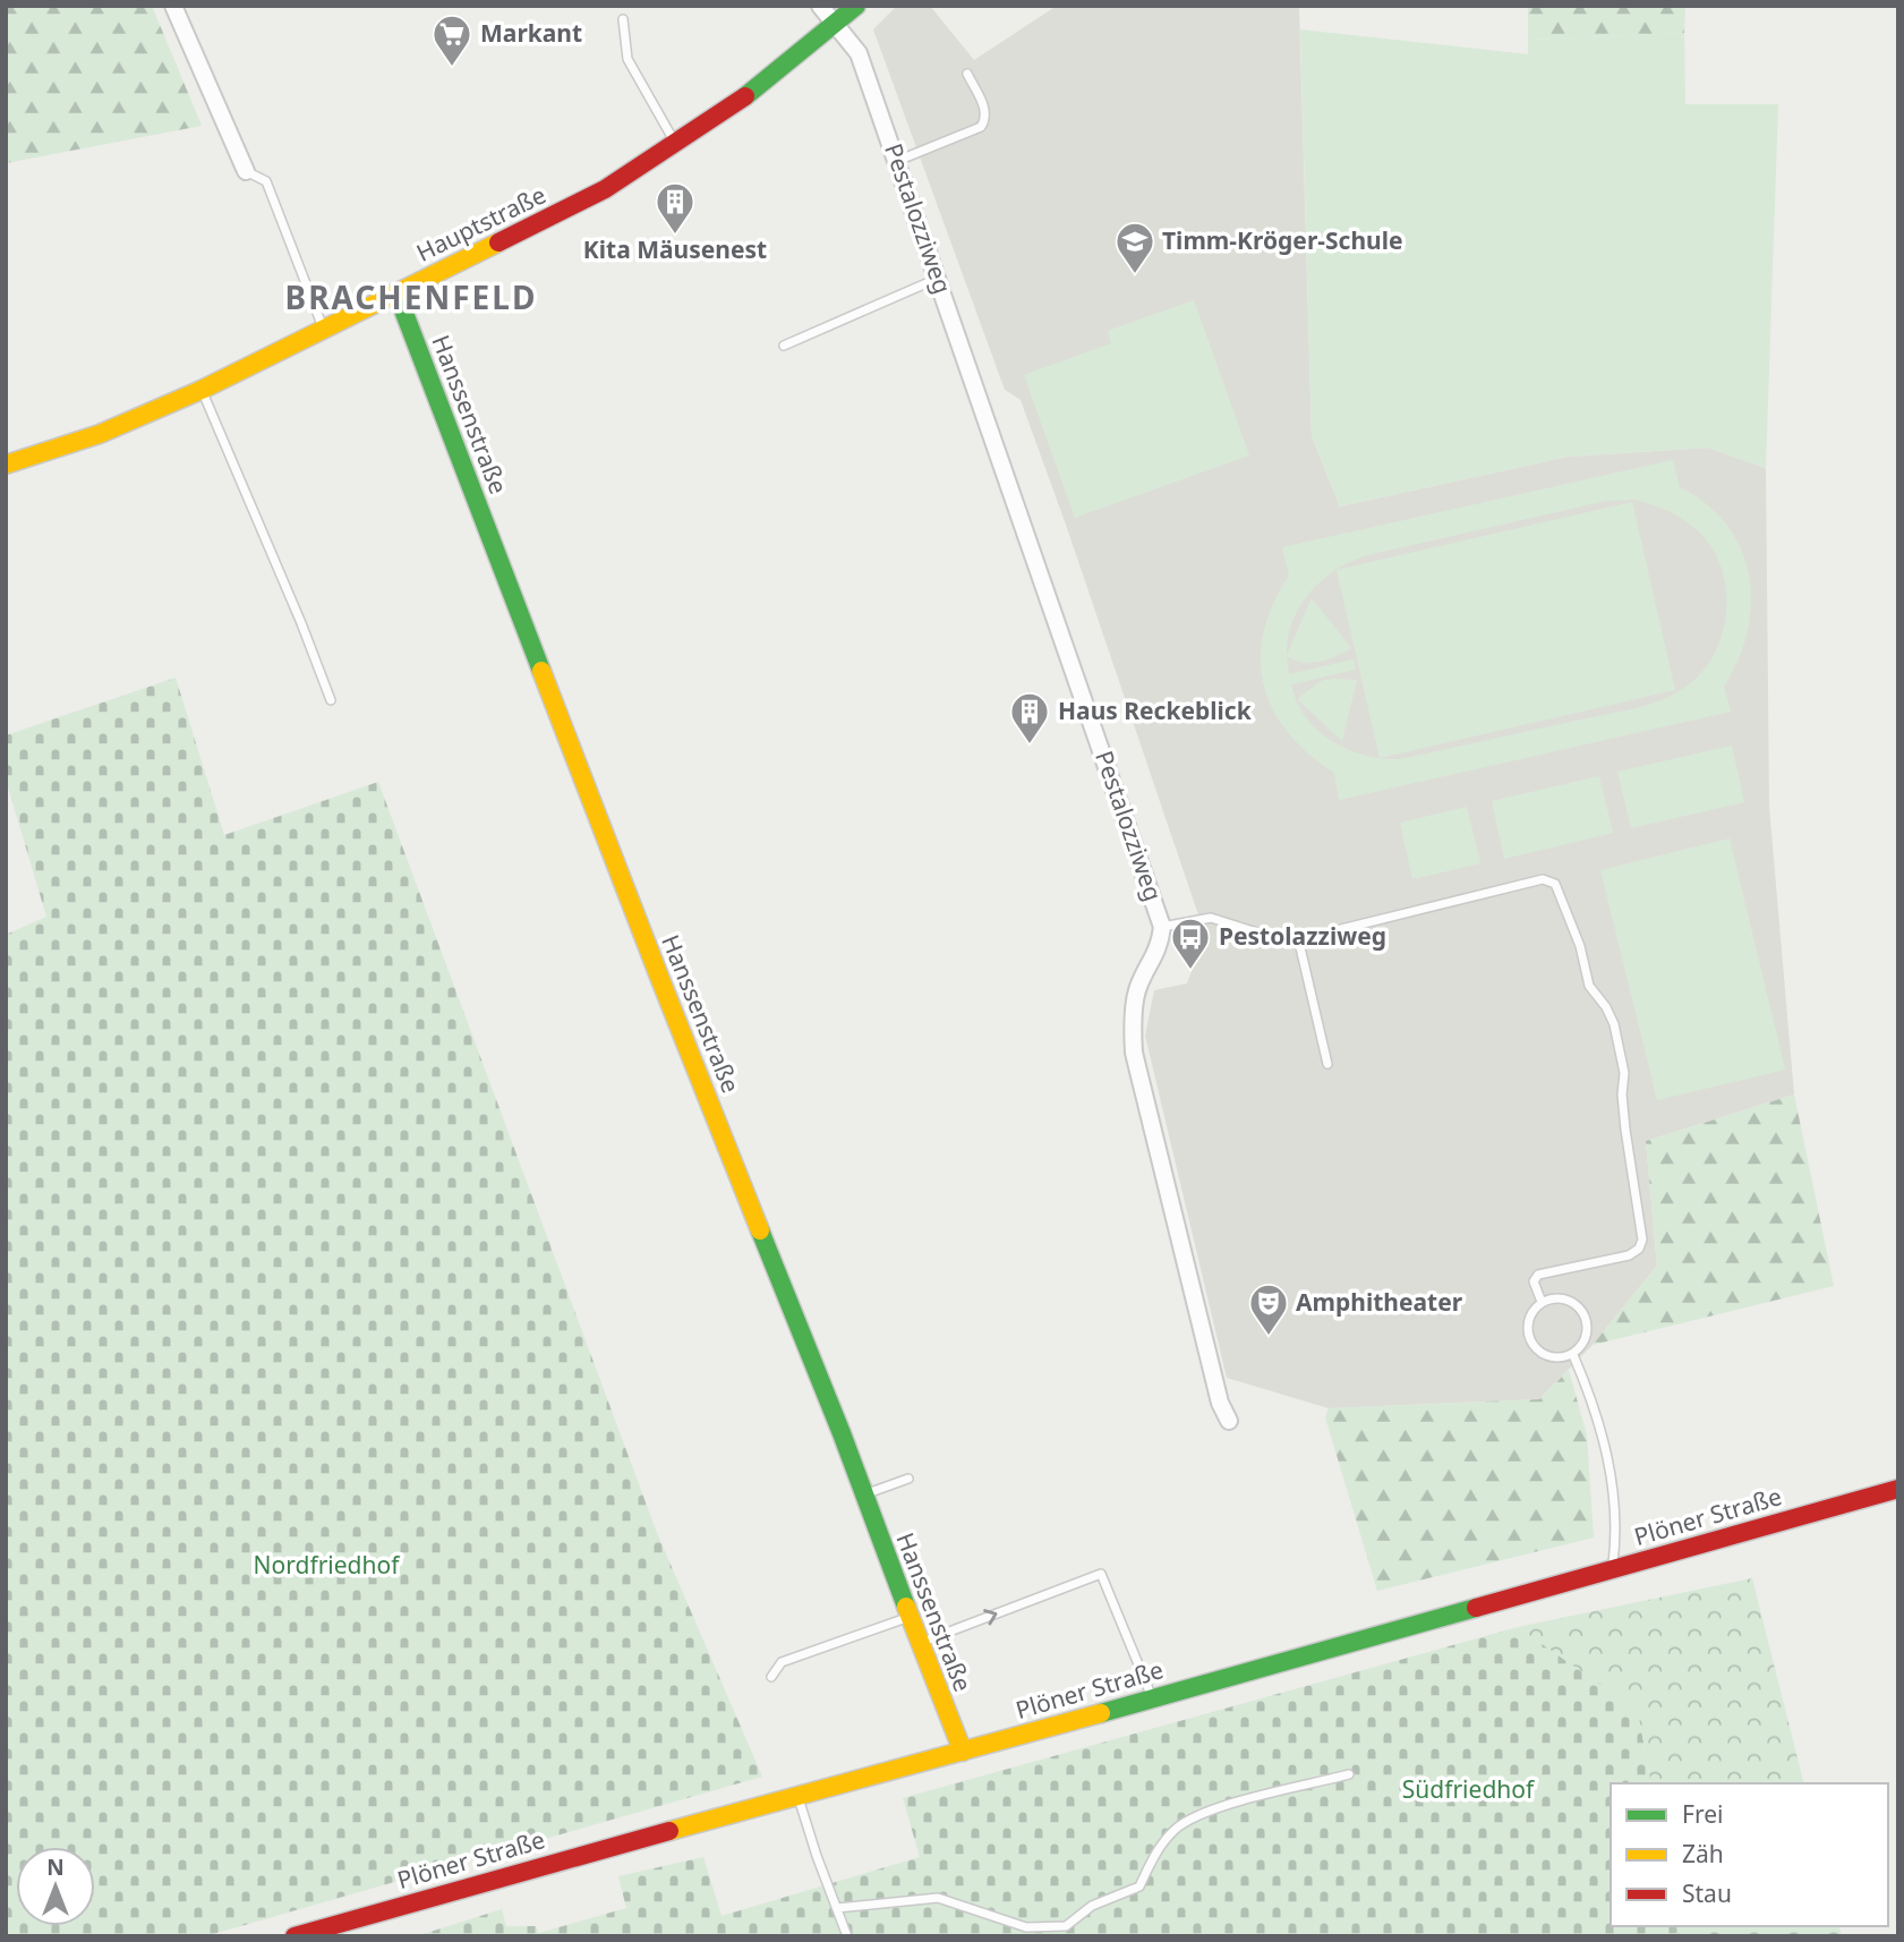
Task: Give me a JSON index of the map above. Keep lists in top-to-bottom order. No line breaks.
{"streets":{"street":["Pestalozziweg","Hauptstraße","Hanssenstraße","Plöner Straße"]},"crossings":[["Pestalozziweg","Hauptstraße"],["Hauptstraße","Hanssenstraße"],["Hanssenstraße","Plöner Straße"]],"districts":["BRACHENFELD"],"parks":["Nordfriedhof","Südfriedhof"],"places":{"supermarket":["Markant"],"building":["Kita Mäusenest","Haus Reckeblick"],"school or university":["Timm-Kröger-Schule"],"bus stop":["Pestolazziweg"],"theatre":["Amphitheater"]},"legend":["Frei","Zäh","Stau"],"north":"top"}
